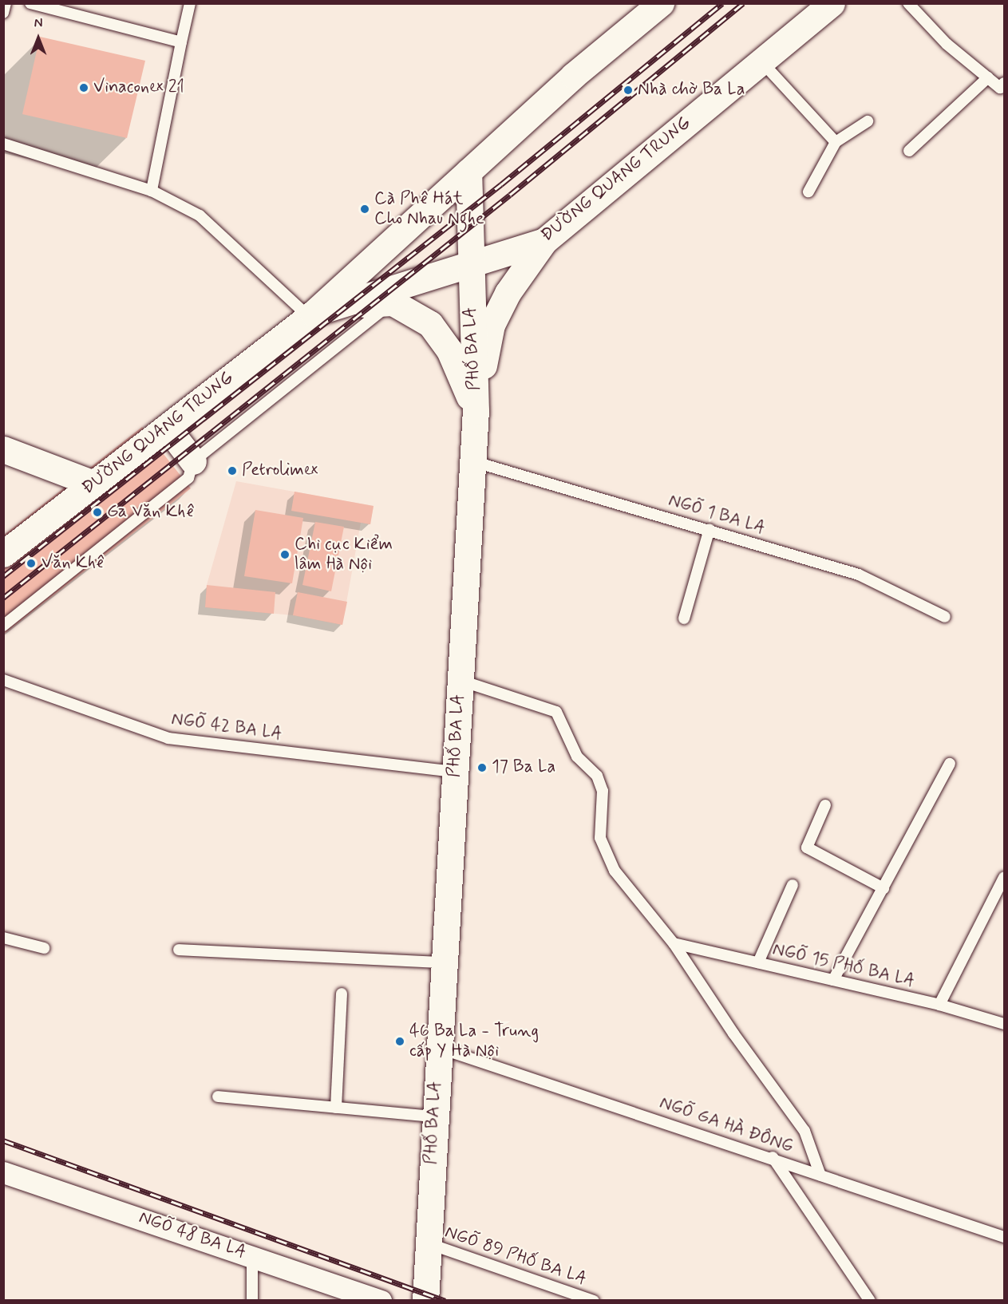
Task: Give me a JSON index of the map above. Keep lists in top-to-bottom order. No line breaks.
{"streets":{"main road":["ĐƯỜNG QUANG TRUNG","PHỐ BA LA"],"street":["NGÕ 48 BA LA"],"lane":["NGÕ 1 BA LA","NGÕ 42 BA LA","NGÕ 15 PHỐ BA LA","NGÕ GA HÀ ĐÔNG","NGÕ 89 PHỐ BA LA"]},"crossings":[["ĐƯỜNG QUANG TRUNG","PHỐ BA LA"],["PHỐ BA LA","NGÕ 1 BA LA"],["PHỐ BA LA","NGÕ 42 BA LA"],["PHỐ BA LA","NGÕ GA HÀ ĐÔNG"],["PHỐ BA LA","NGÕ 89 PHỐ BA LA"]],"places":["Vinaconex 21","Nhà chờ Ba La","Cà Phê Hát Cho Nhau Nghe","Petrolimex","Ga Văn Khê","Chi cục Kiểm lâm Hà Nội","Văn Khê","17 Ba La","46 Ba La - Trung cấp Y Hà Nội"],"north":"top"}
